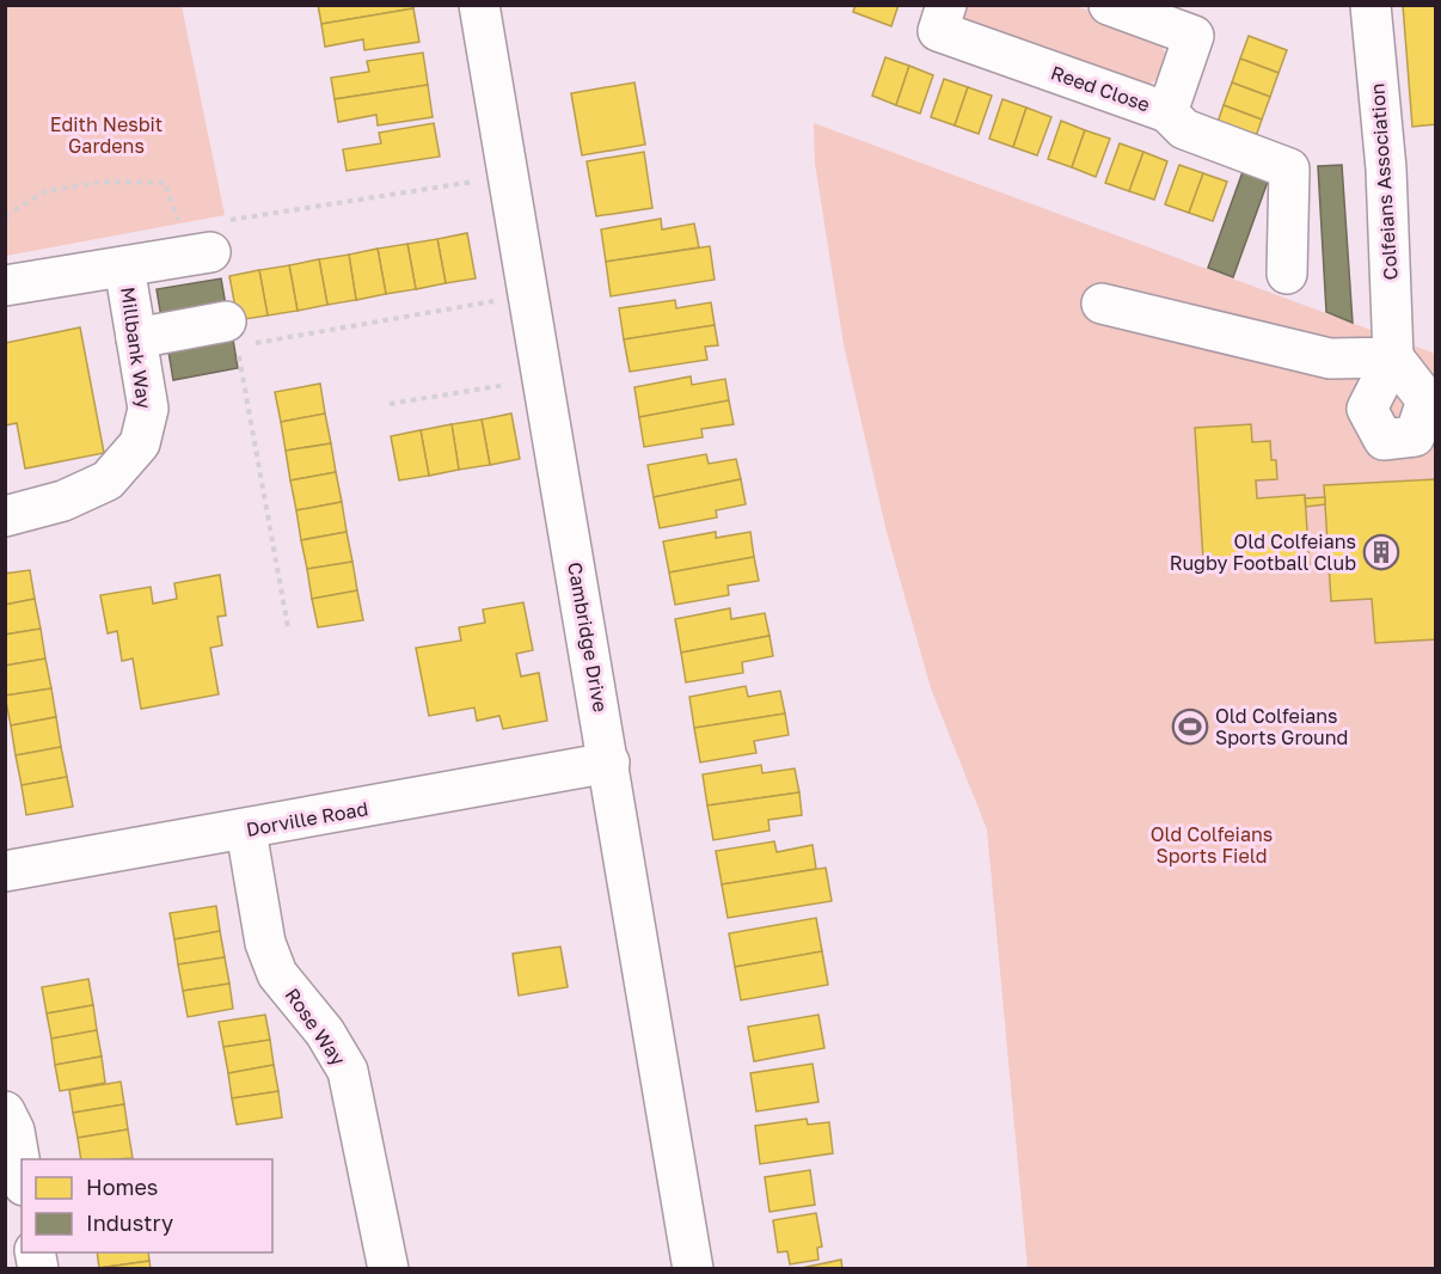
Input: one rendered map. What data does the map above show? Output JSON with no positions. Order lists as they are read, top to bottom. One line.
{"streets":{"street":["Reed Close","Colfeians Association","Millbank Way","Cambridge Drive","Dorville Road","Rose Way"]},"crossings":[["Cambridge Drive","Dorville Road"],["Dorville Road","Rose Way"]],"parks":["Edith Nesbit Gardens","Old Colfeians Sports Field"],"places":{"building":["Old Colfeians Rugby Football Club"],"sports":["Old Colfeians Sports Ground"]},"legend":["Homes","Industry"]}
